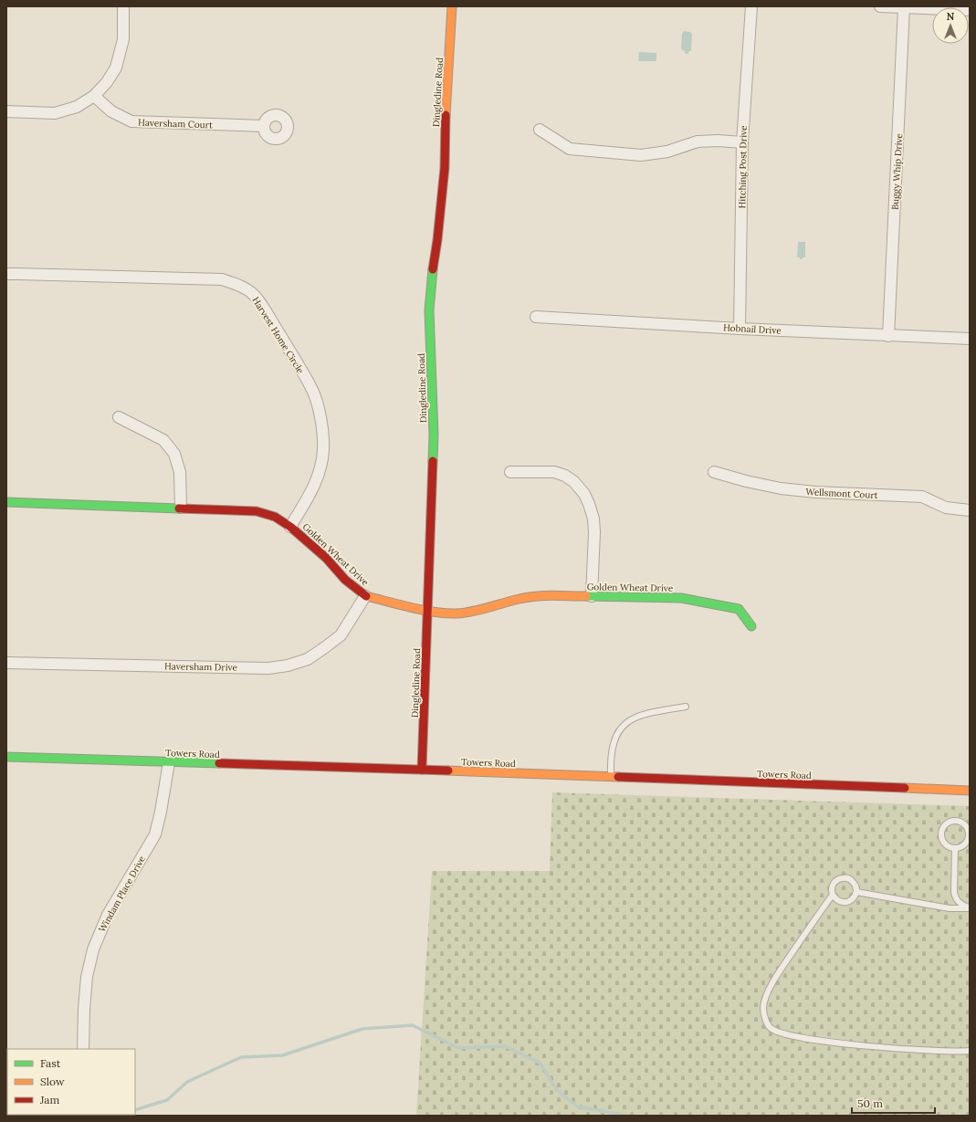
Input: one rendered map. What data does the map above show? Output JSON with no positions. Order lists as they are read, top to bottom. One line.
{"streets":{"street":["Dingledine Road","Haversham Court","Hitching Post Drive","Buggy Whip Drive","Hobnail Drive","Harvest Home Circle","Wellsmont Court","Golden Wheat Drive","Haversham Drive","Towers Road","Windam Place Drive"]},"crossings":[["Dingledine Road","Golden Wheat Drive"],["Dingledine Road","Towers Road"],["Hitching Post Drive","Hobnail Drive"],["Buggy Whip Drive","Hobnail Drive"],["Harvest Home Circle","Golden Wheat Drive"],["Golden Wheat Drive","Haversham Drive"],["Towers Road","Windam Place Drive"]],"legend":["Fast","Slow","Jam"],"scale_bar":"50 m","north":"top"}
